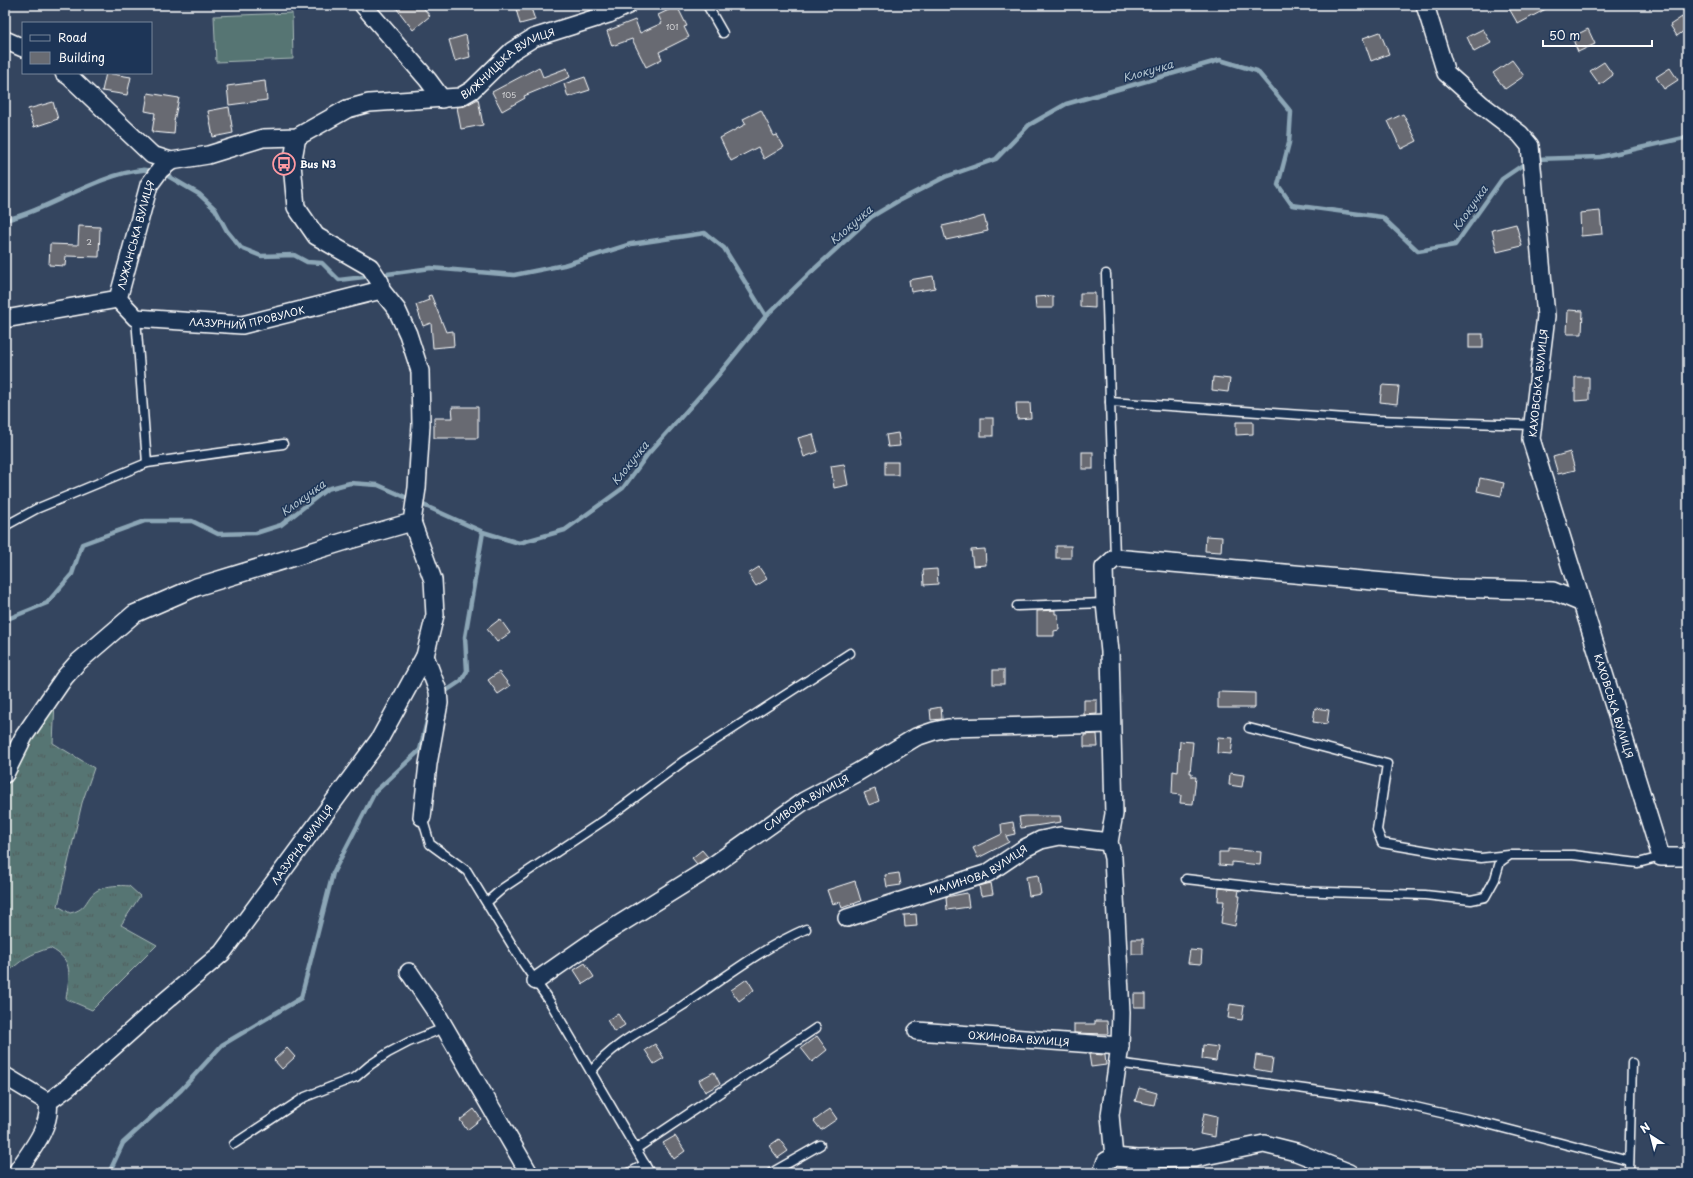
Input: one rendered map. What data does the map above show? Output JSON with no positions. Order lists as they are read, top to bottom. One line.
{"streets":{"street":["ВИЖНИЦЬКА ВУЛИЦЯ","ЛУЖАНСЬКА ВУЛИЦЯ","ЛАЗУРНИЙ ПРОВУЛОК","КАХОВСЬКА ВУЛИЦЯ","СЛИВОВА ВУЛИЦЯ","ЛАЗУРНА ВУЛИЦЯ","МАЛИНОВА ВУЛИЦЯ","ОЖИНОВА ВУЛИЦЯ"]},"water":["Клокучка"],"places":{"bus stop":["Bus N3"]},"house_numbers":["101","105","2"],"legend":["Road","Building"],"scale_bar":"50 m","north":"top left"}
